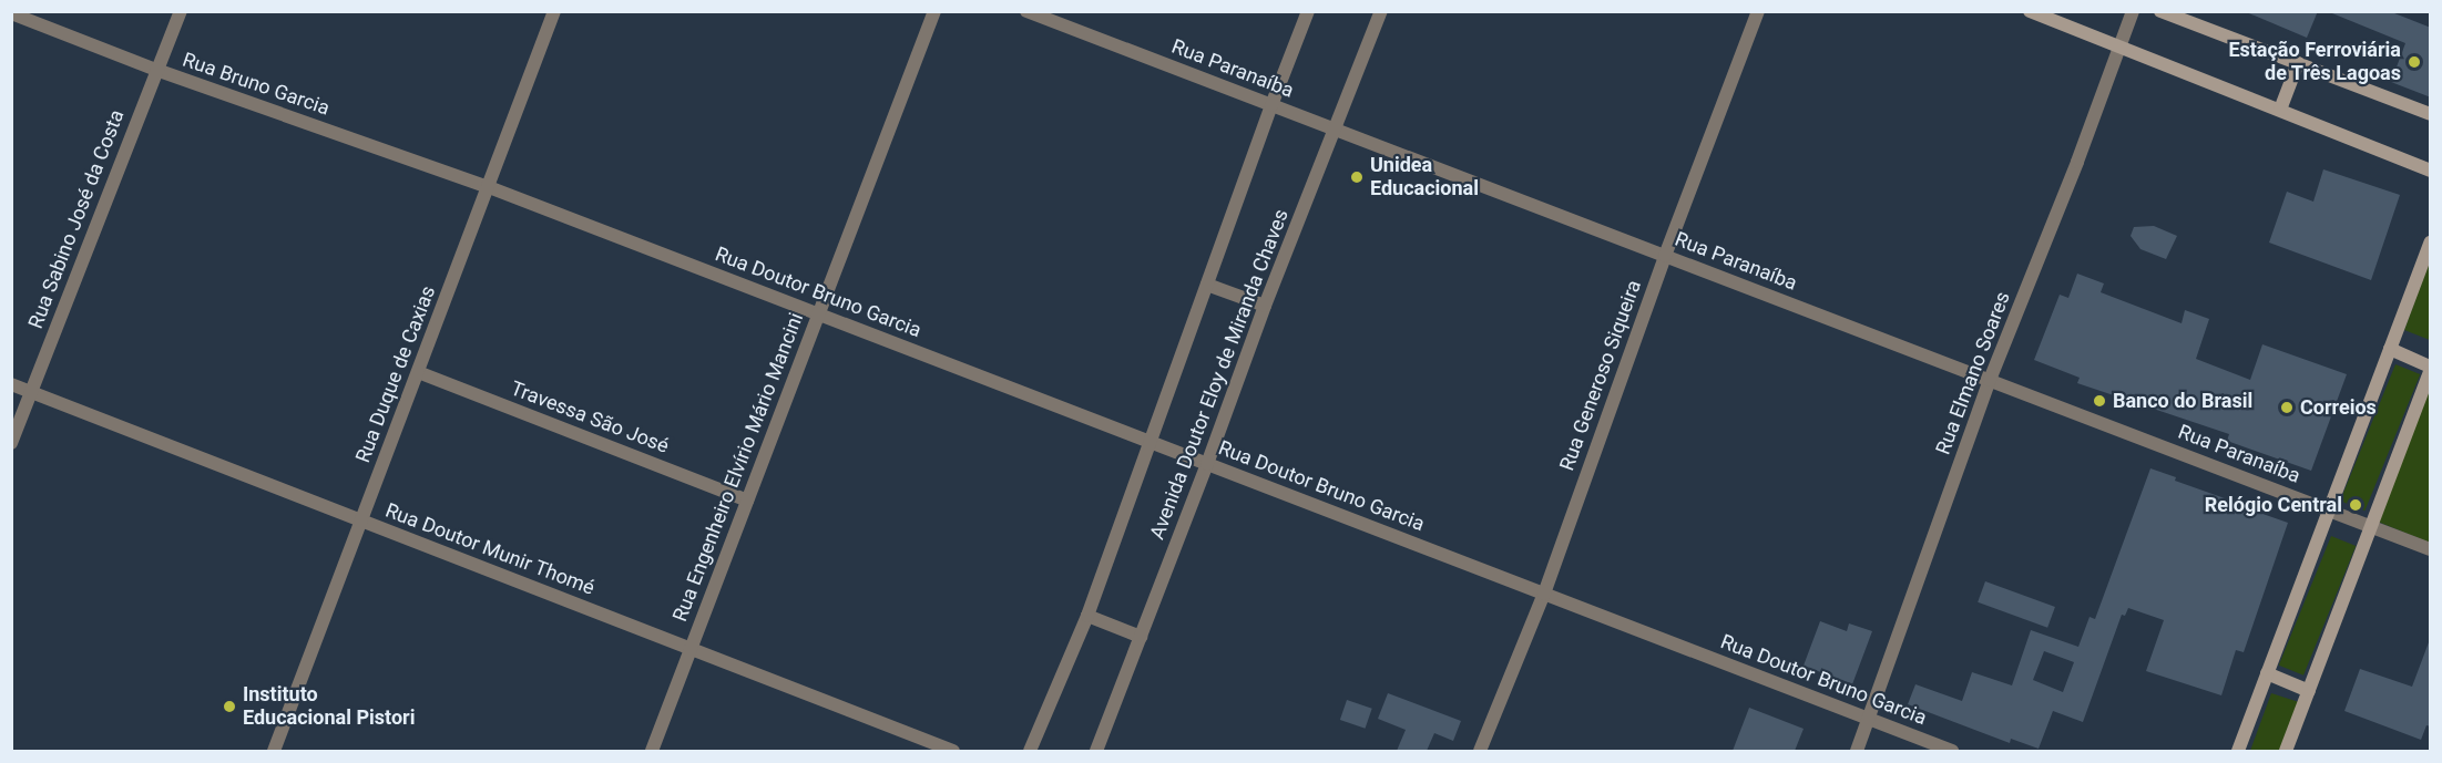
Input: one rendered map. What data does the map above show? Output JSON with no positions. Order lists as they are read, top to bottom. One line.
{"streets":{"street":["Rua Paranaíba","Rua Bruno Garcia","Rua Sabino José da Costa","Rua Doutor Bruno Garcia","Rua Elmano Soares","Rua Duque de Caxias","Avenida Doutor Eloy de Miranda Chaves","Rua Generoso Siqueira","Travessa São José","Rua Engenheiro Elvírio Mário Mancini","Rua Doutor Munir Thomé"]},"crossings":[["Rua Paranaíba","Rua Elmano Soares"],["Rua Paranaíba","Avenida Doutor Eloy de Miranda Chaves"],["Rua Paranaíba","Rua Generoso Siqueira"],["Rua Bruno Garcia","Rua Sabino José da Costa"],["Rua Bruno Garcia","Rua Doutor Bruno Garcia"],["Rua Bruno Garcia","Rua Duque de Caxias"],["Rua Sabino José da Costa","Rua Doutor Munir Thomé"],["Rua Doutor Bruno Garcia","Rua Elmano Soares"],["Rua Doutor Bruno Garcia","Rua Duque de Caxias"],["Rua Doutor Bruno Garcia","Avenida Doutor Eloy de Miranda Chaves"],["Rua Doutor Bruno Garcia","Rua Generoso Siqueira"],["Rua Doutor Bruno Garcia","Rua Engenheiro Elvírio Mário Mancini"],["Rua Duque de Caxias","Travessa São José"],["Rua Duque de Caxias","Rua Doutor Munir Thomé"],["Travessa São José","Rua Engenheiro Elvírio Mário Mancini"],["Rua Engenheiro Elvírio Mário Mancini","Rua Doutor Munir Thomé"]],"places":["Estação Ferroviária de Três Lagoas","Unidea Educacional","Banco do Brasil","Correios","Relógio Central","Instituto Educacional Pistori"]}
